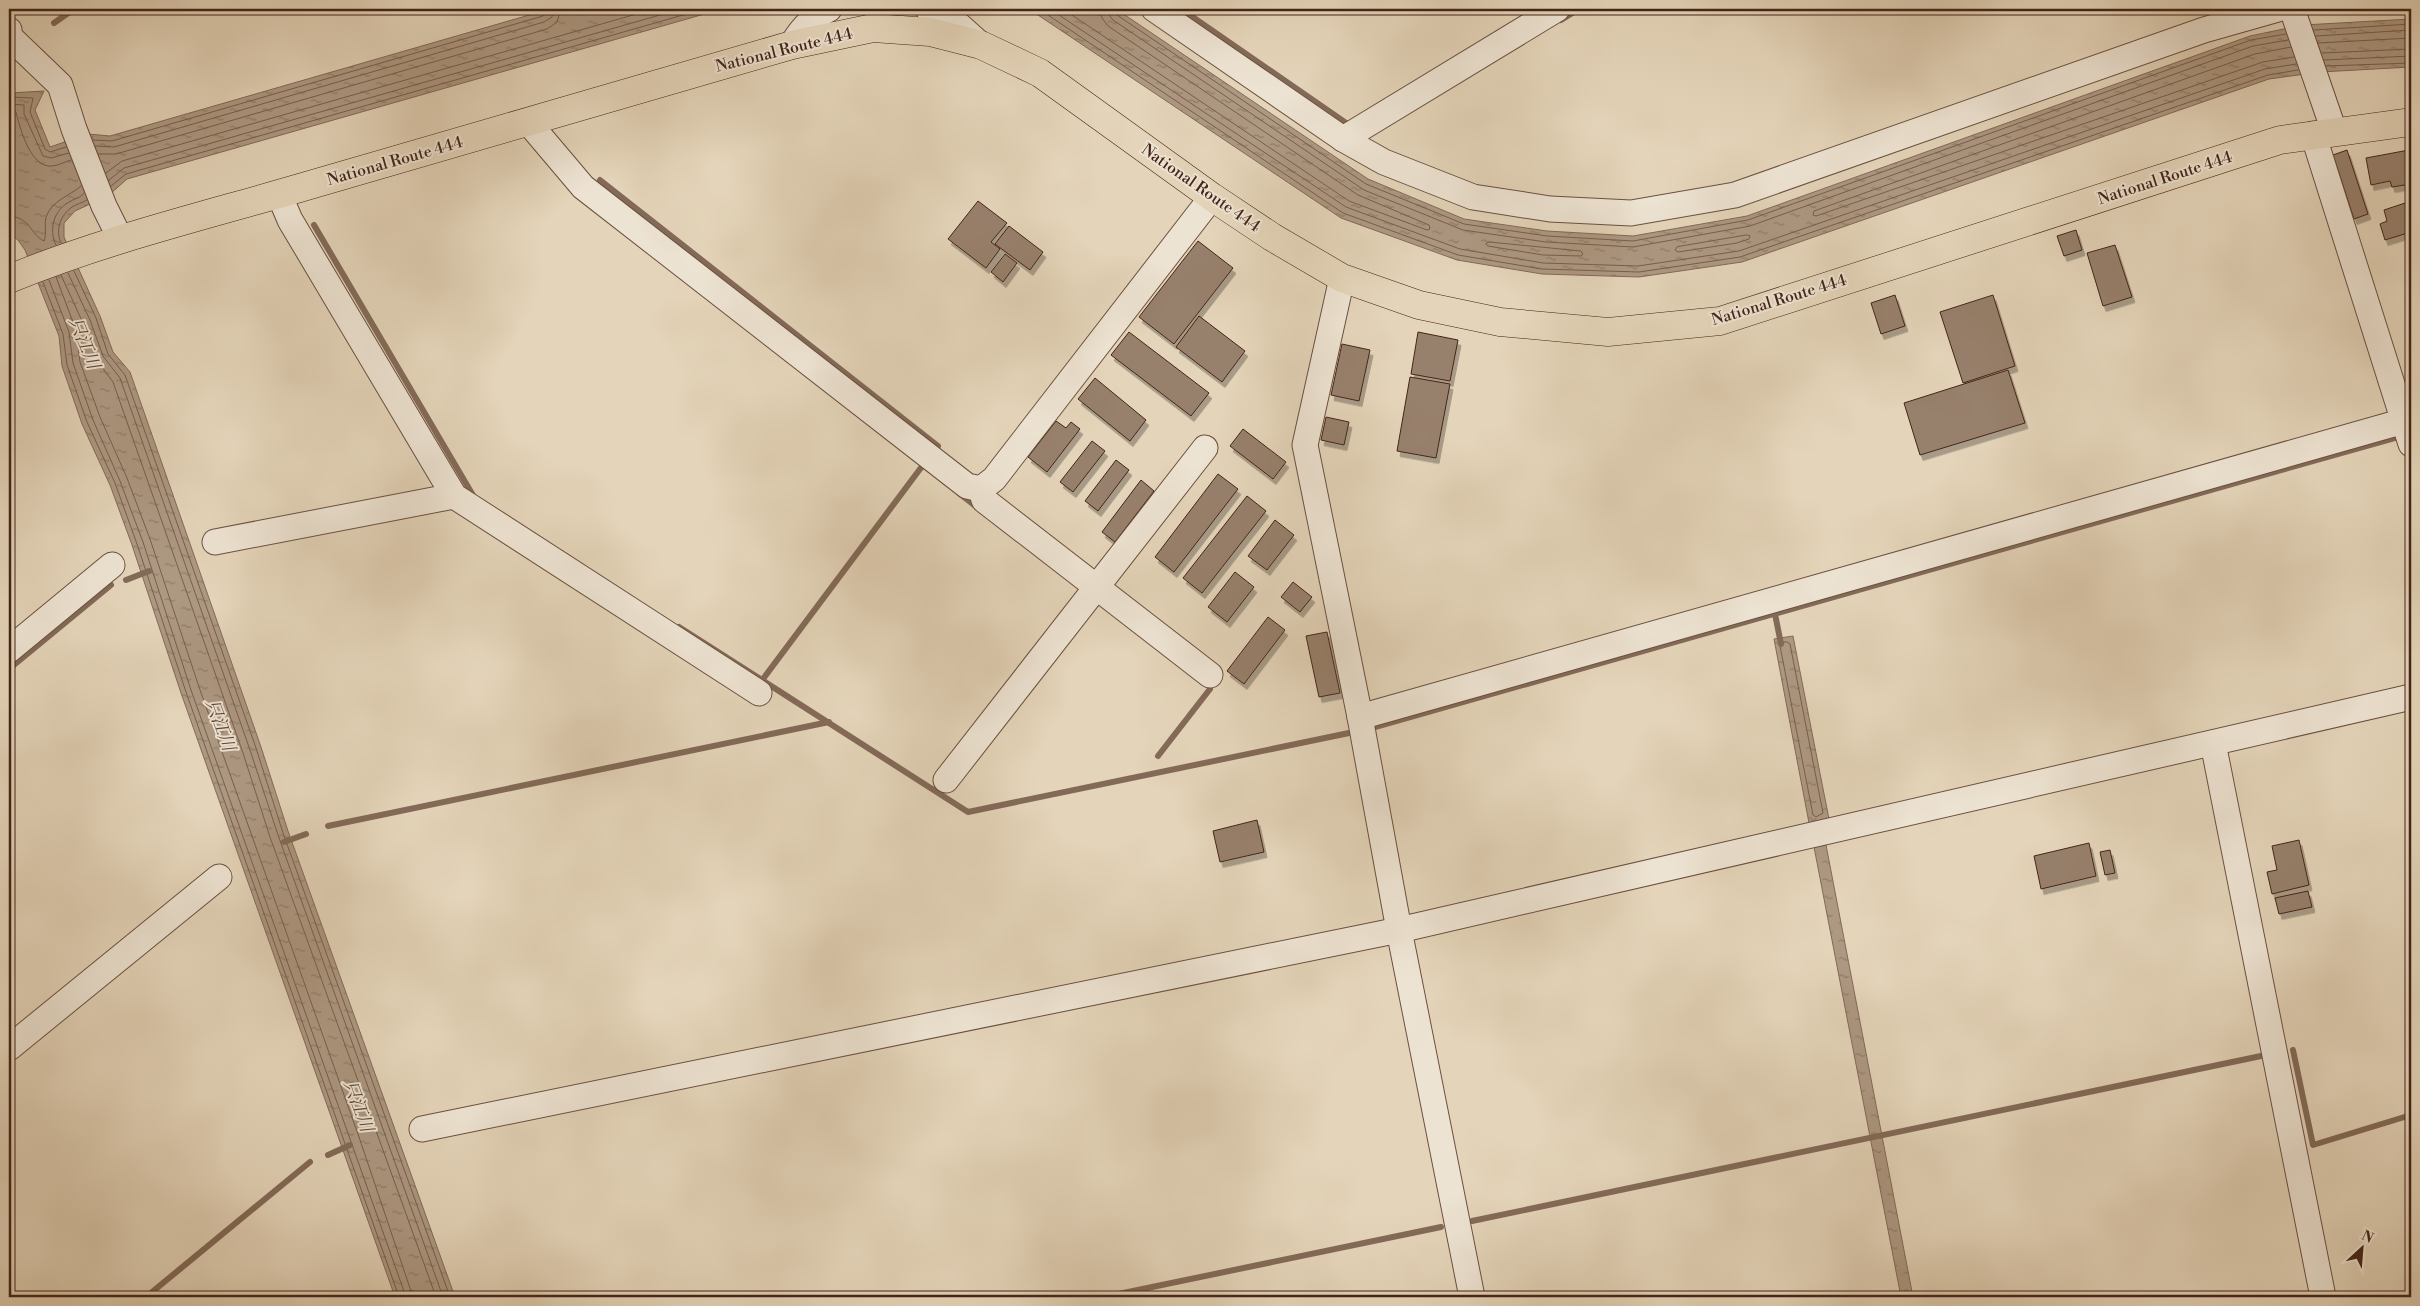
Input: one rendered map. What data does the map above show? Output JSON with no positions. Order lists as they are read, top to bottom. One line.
{"streets":{"highway":["National Route 444"]},"water":["只江川"],"north":"top right"}
